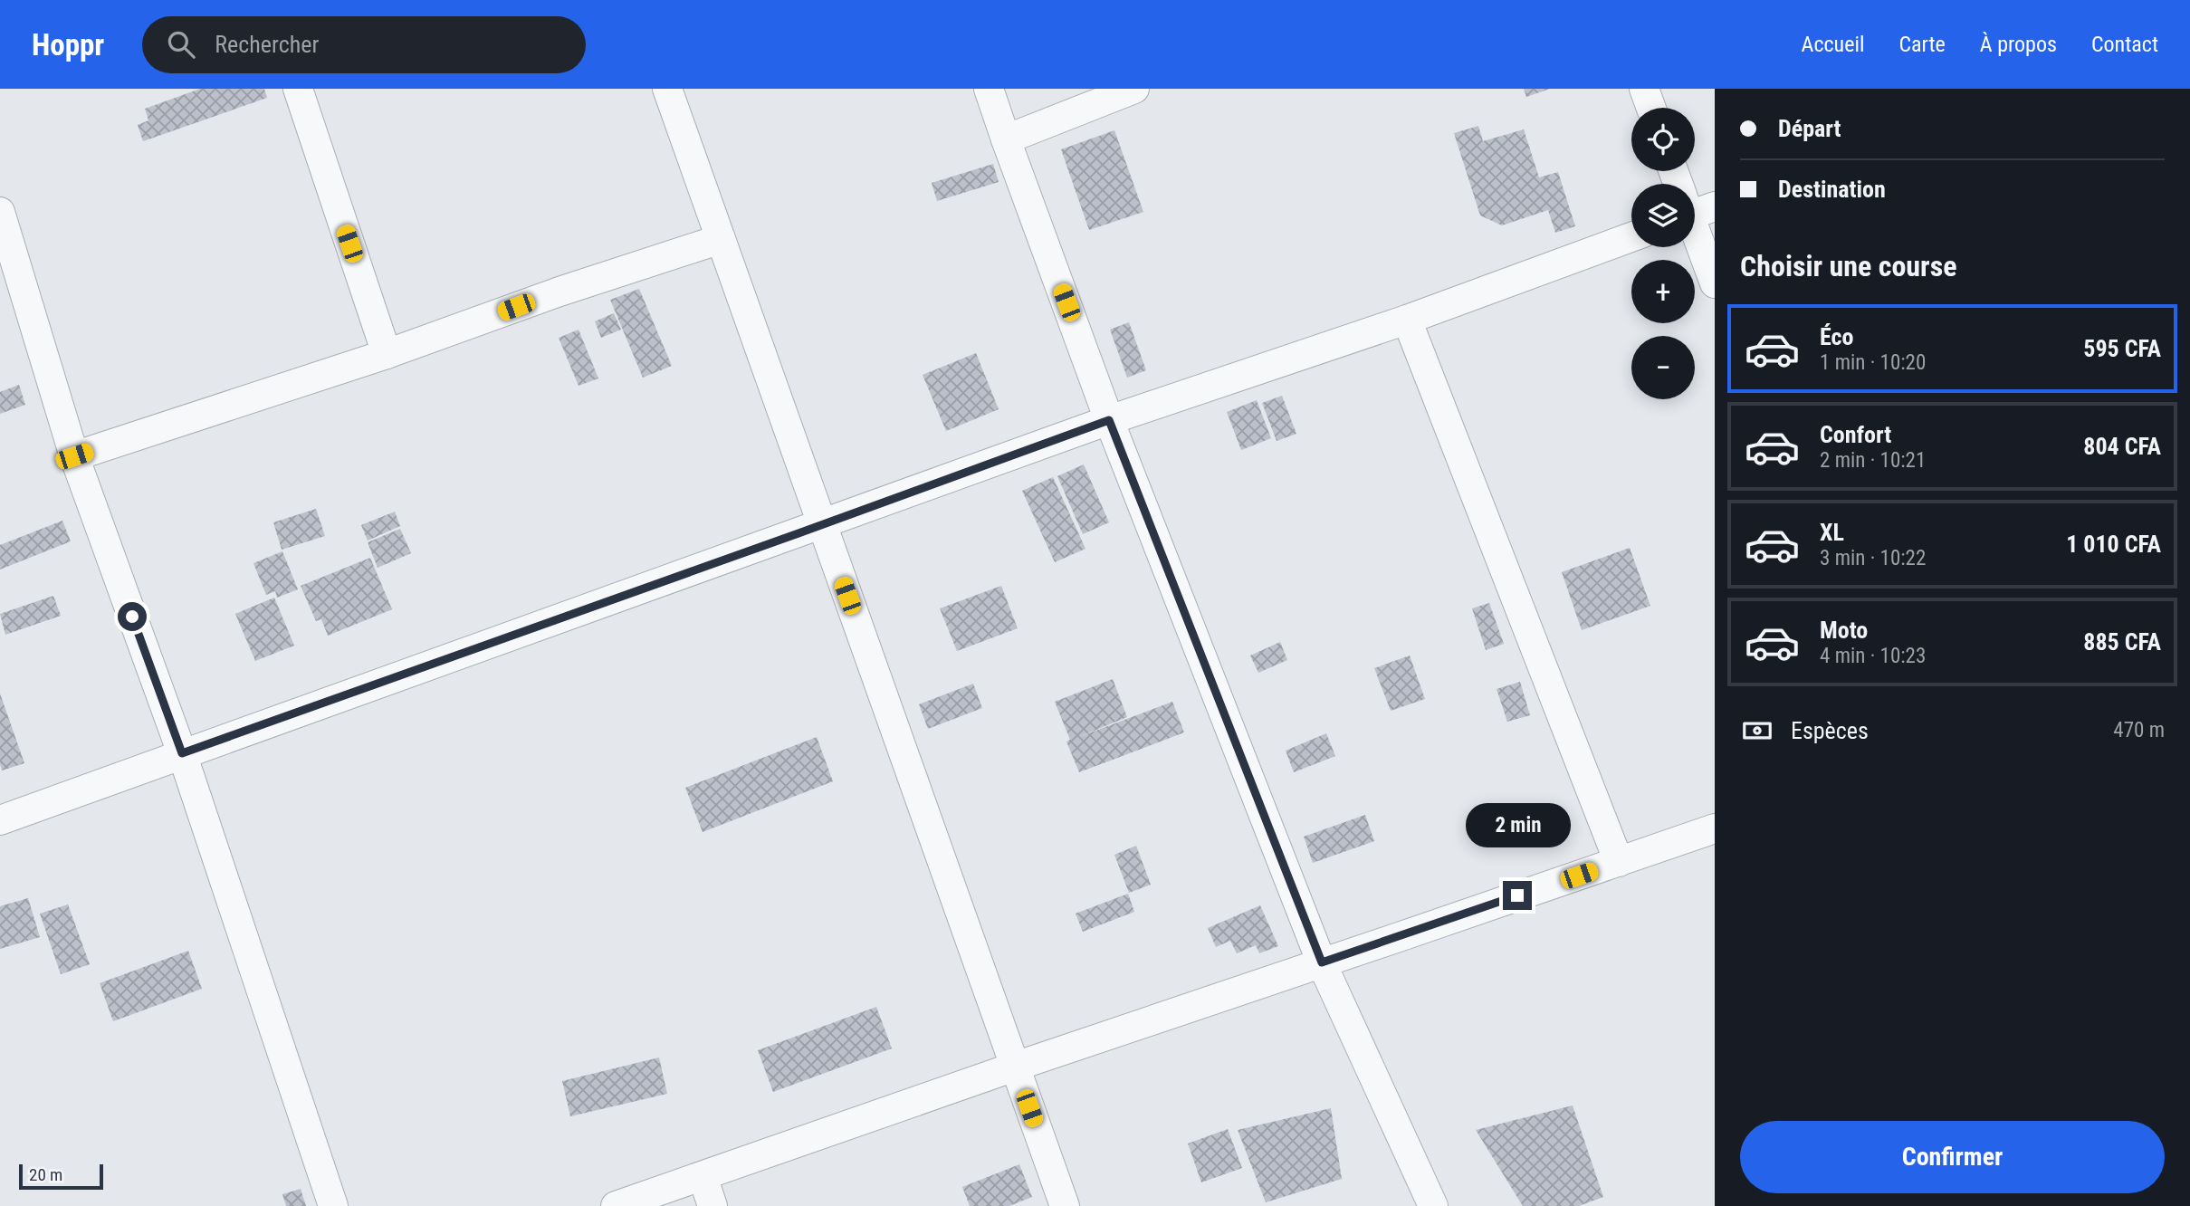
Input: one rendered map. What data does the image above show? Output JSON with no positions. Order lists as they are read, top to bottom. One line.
{"scale_bar":"20 m","page":{"header":"Hoppr","search":"Rechercher","nav":["Accueil","Carte","À propos","Contact"],"banner":["Départ","Destination"],"map_buttons":["+","−"],"heading":"Choisir une course","list":[{"name":"Éco","note":"1 min · 10:20","value":"595 CFA"},{"name":"Confort","note":"2 min · 10:21","value":"804 CFA"},{"name":"XL","note":"3 min · 10:22","value":"1 010 CFA"},{"name":"Moto","note":"4 min · 10:23","value":"885 CFA"}],"pay":["Espèces","470 m"],"bubble":"2 min","buttons":"Confirmer","scale":"20 m"}}
